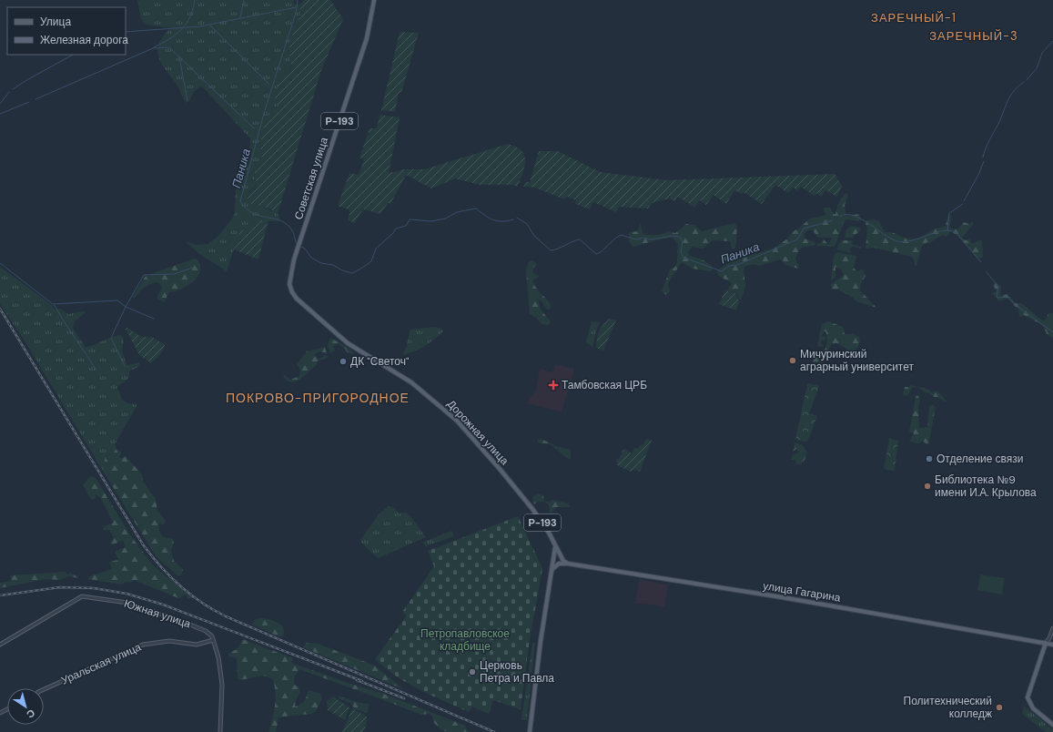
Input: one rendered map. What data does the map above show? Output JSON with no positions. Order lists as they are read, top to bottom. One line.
{"streets":{"main road":["Р-193","Советская улица","Дорожная улица","улица Гагарина"],"street":["Южная улица","Уральская улица"]},"crossings":[["Советская улица","Дорожная улица"],["Южная улица","Уральская улица"]],"districts":["ЗАРЕЧНЫЙ-1","ЗАРЕЧНЫЙ-3","ПОКРОВО-ПРИГОРОДНОЕ"],"water":["Паника"],"parks":["Петропавловское кладбище"],"places":{"other":["Мичуринский аграрный университет","ДК \"Светоч\"","Отделение связи","Библиотека №9 имени И.А. Крылова","Церковь Петра и Павла","Политехнический колледж"],"health":["Тамбовская ЦРБ"]},"legend":["Улица","Железная дорога"],"north":"bottom right"}
